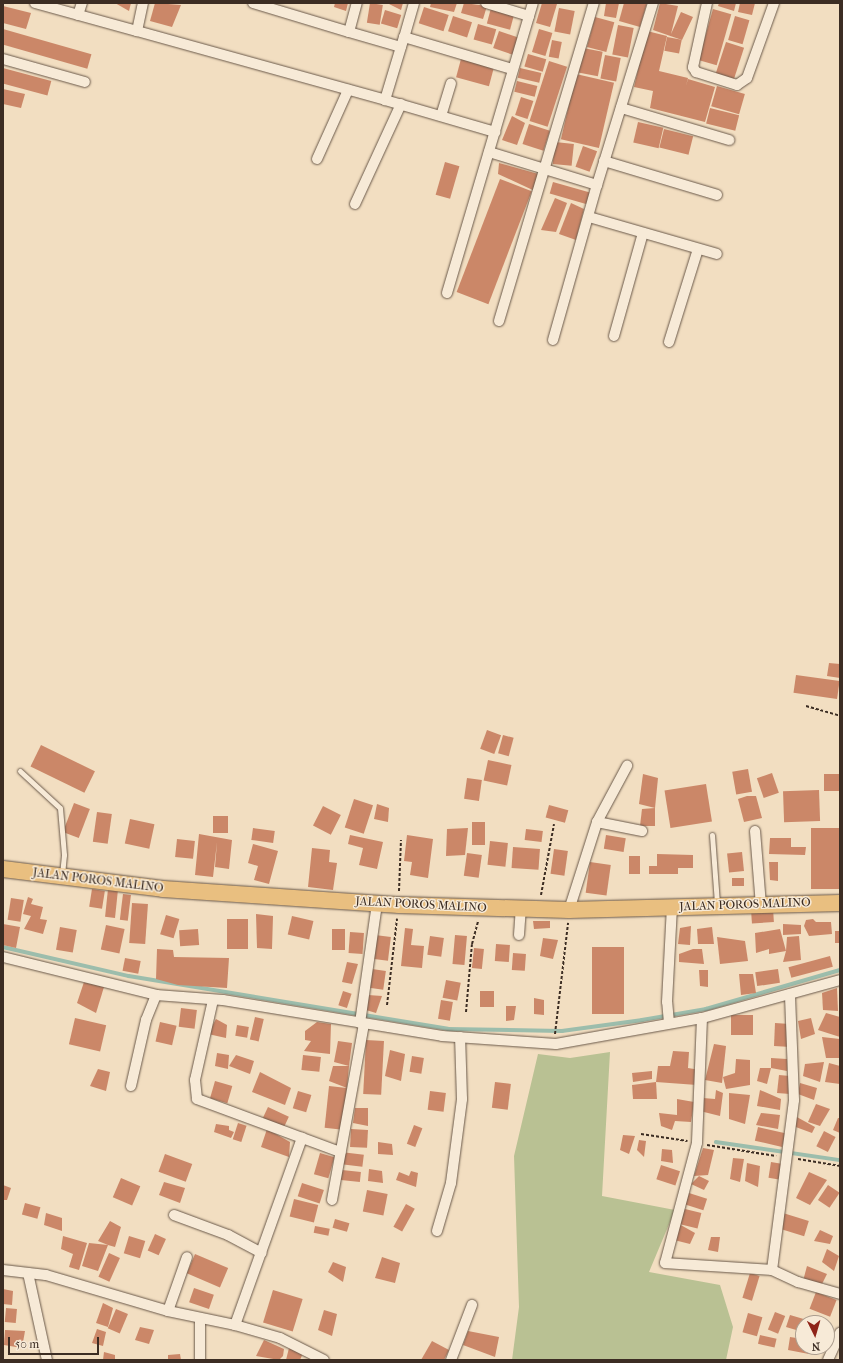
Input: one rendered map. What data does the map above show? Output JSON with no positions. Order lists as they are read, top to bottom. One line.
{"streets":{"main road":["JALAN POROS MALINO"]},"scale_bar":"50 m","north":"bottom"}
